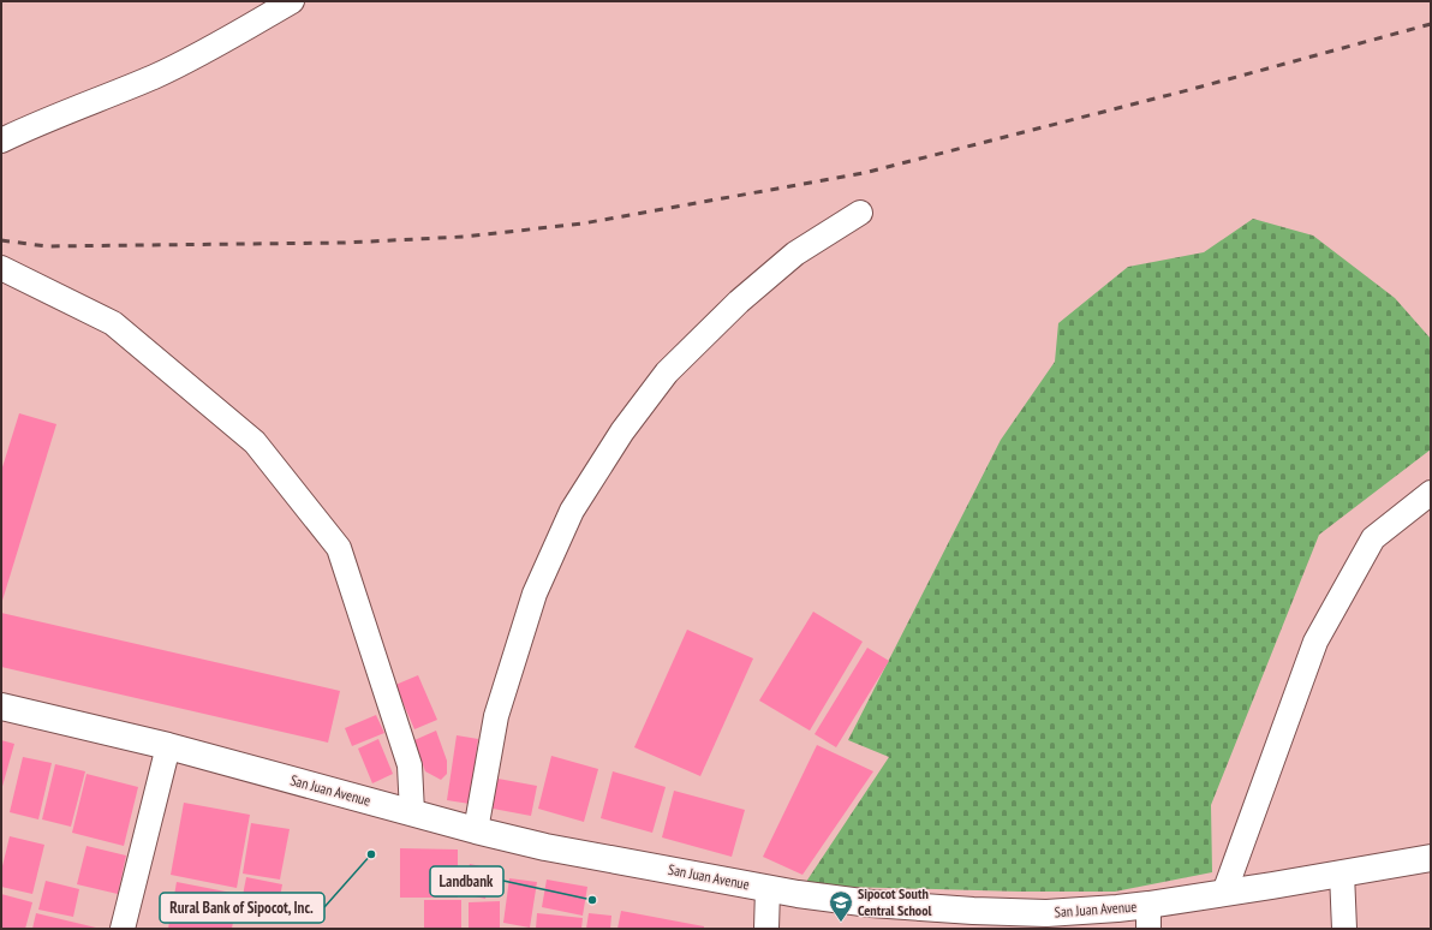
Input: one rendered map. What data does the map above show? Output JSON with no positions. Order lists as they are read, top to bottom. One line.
{"streets":{"highway":["San Juan Avenue"]},"places":{"other":["Rural Bank of Sipocot, Inc.","Landbank"],"school or university":["Sipocot South Central School"]}}
